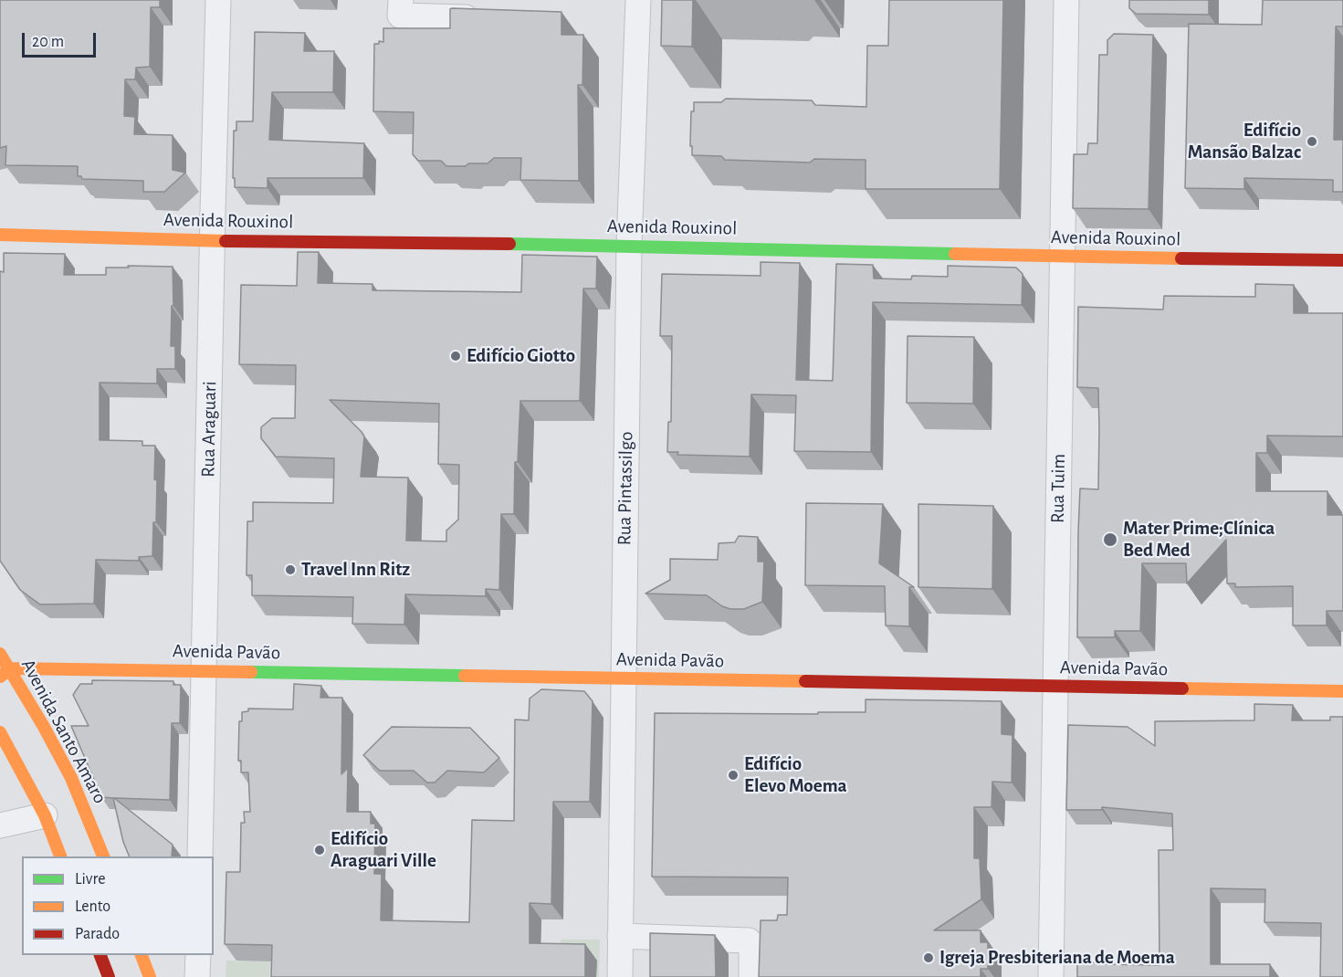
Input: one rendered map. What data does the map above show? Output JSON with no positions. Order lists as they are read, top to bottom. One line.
{"streets":{"street":["Avenida Rouxinol","Rua Araguari","Rua Pintassilgo","Rua Tuim","Avenida Pavão","Avenida Santo Amaro"]},"crossings":[["Avenida Rouxinol","Rua Araguari"],["Avenida Rouxinol","Rua Pintassilgo"],["Avenida Rouxinol","Rua Tuim"],["Rua Araguari","Avenida Pavão"],["Rua Pintassilgo","Avenida Pavão"],["Rua Tuim","Avenida Pavão"],["Avenida Pavão","Avenida Santo Amaro"]],"places":["Edifício Mansão Balzac","Edifício Giotto","Mater Prime;Clínica Bed Med","Travel Inn Ritz","Edifício Elevo Moema","Edifício Araguari Ville","Igreja Presbiteriana de Moema"],"legend":["Livre","Lento","Parado"],"scale_bar":"20 m"}
